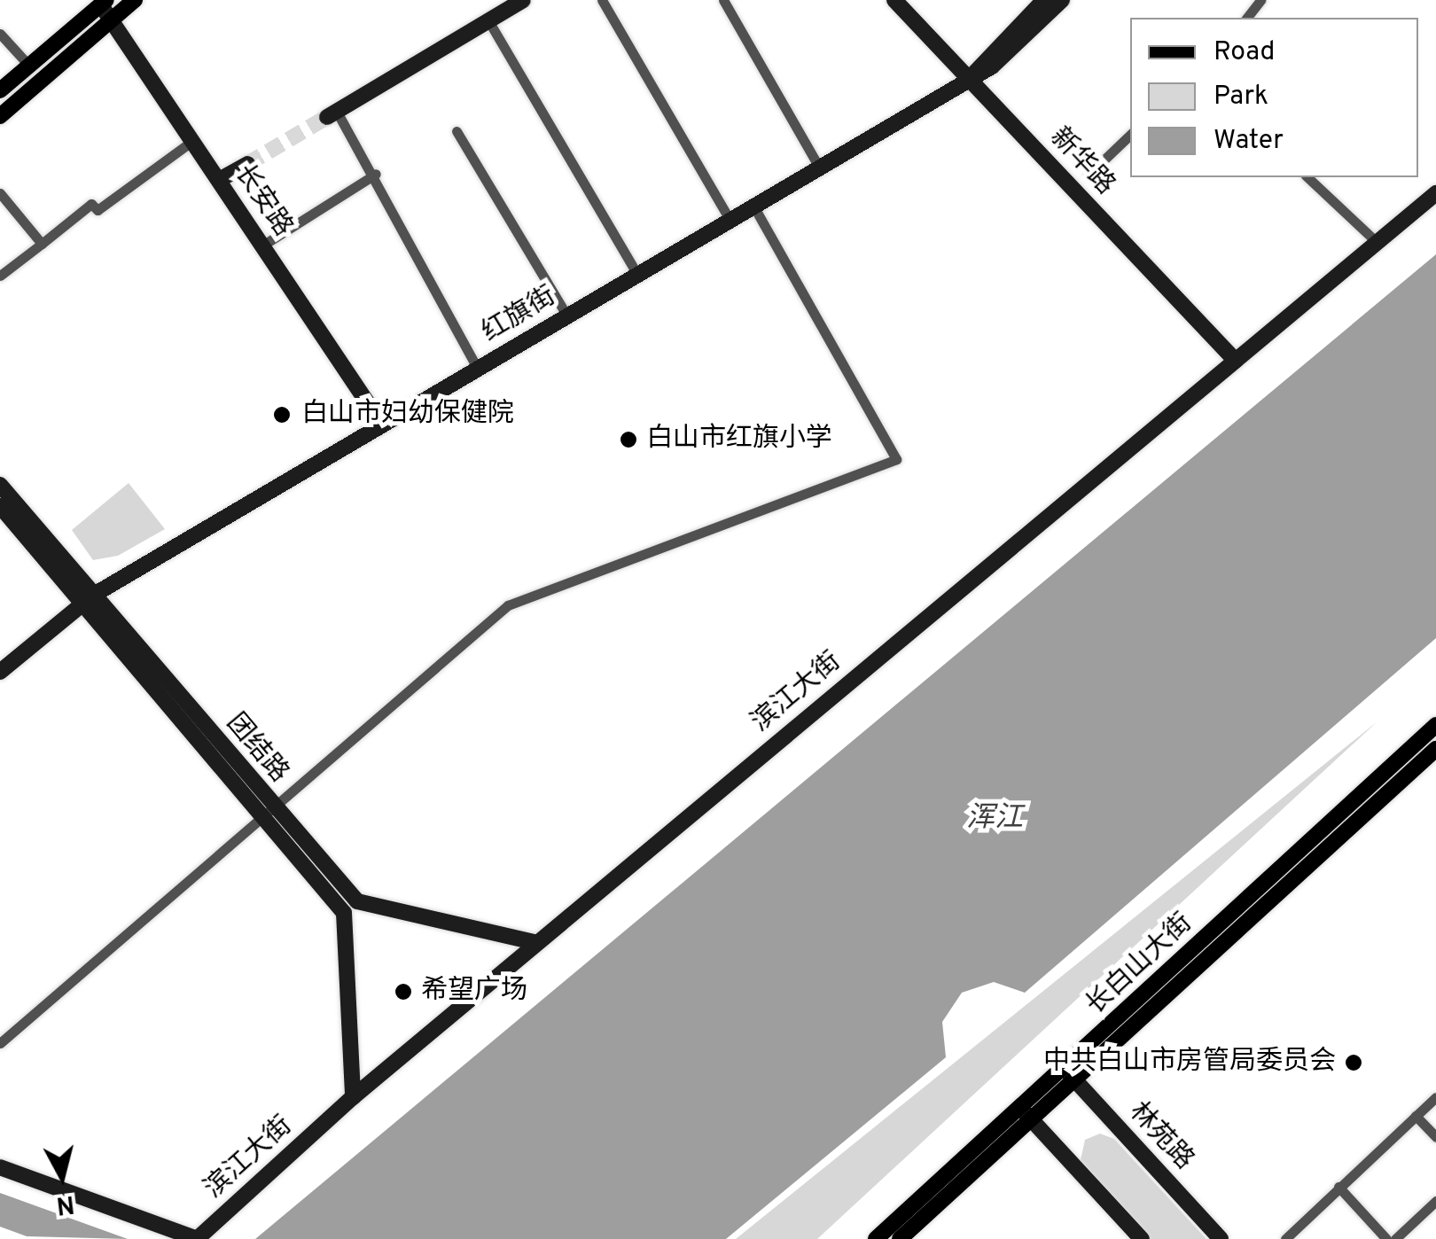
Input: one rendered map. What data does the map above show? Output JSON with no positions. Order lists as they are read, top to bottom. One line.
{"streets":{"main road":["长白山大街"],"street":["新华路","长安路","红旗街","滨江大街","团结路","林苑路"]},"crossings":[["新华路","红旗街"],["新华路","滨江大街"],["长安路","红旗街"],["红旗街","团结路"],["长白山大街","林苑路"]],"water":["浑江"],"places":["白山市妇幼保健院","白山市红旗小学","希望广场","中共白山市房管局委员会"],"legend":["Road","Park","Water"],"north":"bottom"}
